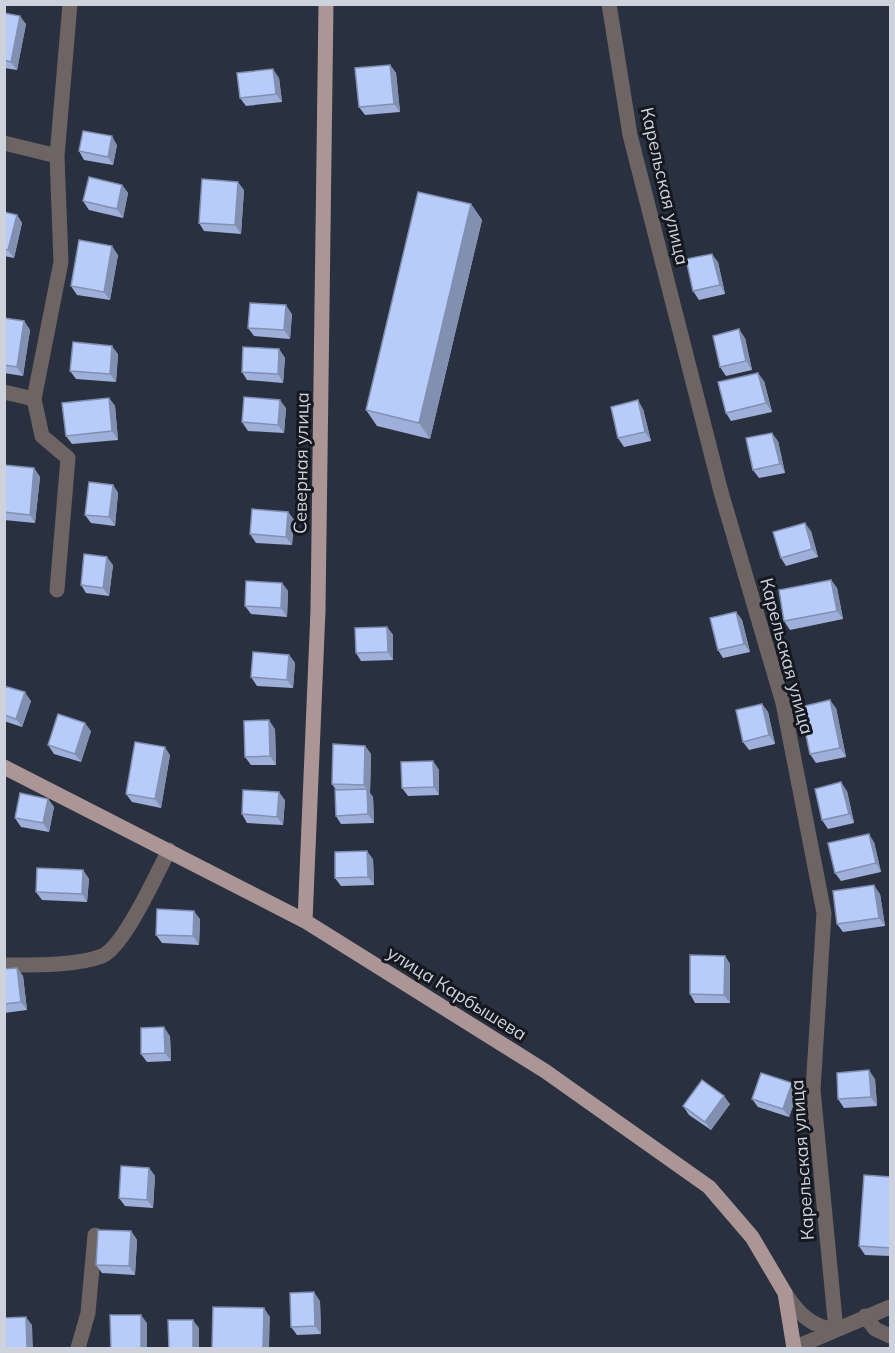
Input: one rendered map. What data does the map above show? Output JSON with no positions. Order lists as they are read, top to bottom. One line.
{"streets":{"main road":["Северная улица","улица Карбышева"],"street":["Карельская улица"]},"crossings":[["Северная улица","улица Карбышева"]]}
